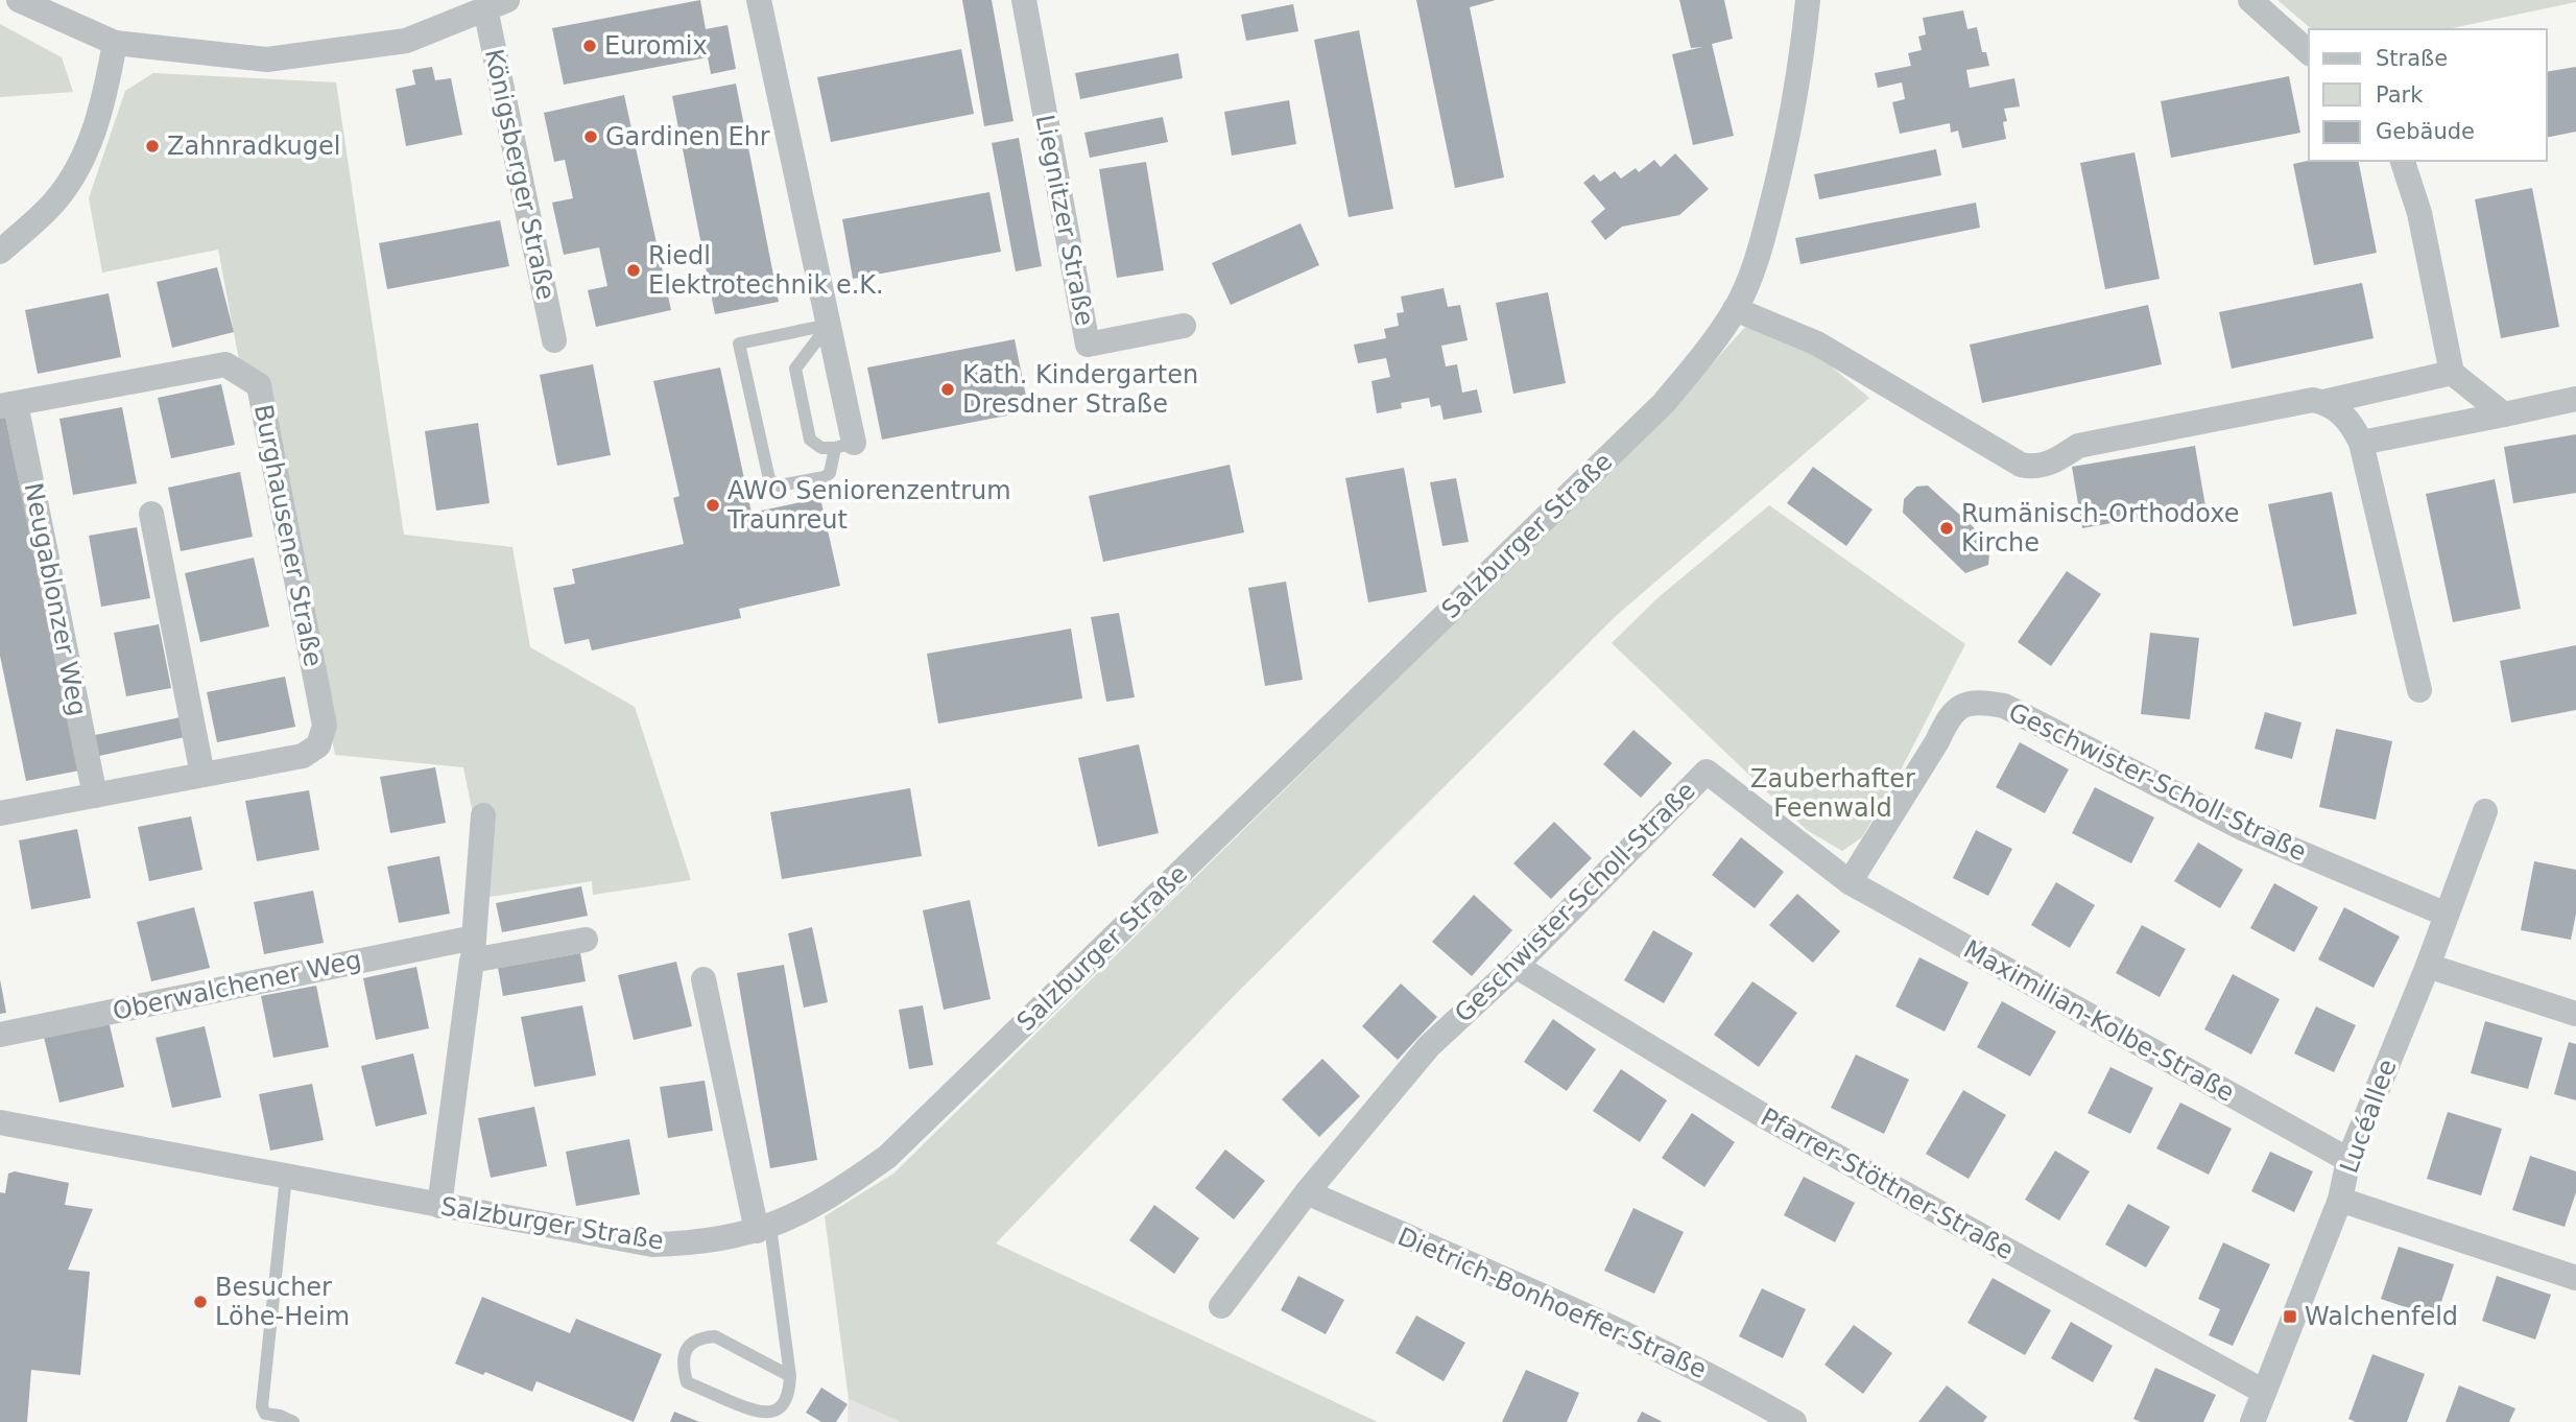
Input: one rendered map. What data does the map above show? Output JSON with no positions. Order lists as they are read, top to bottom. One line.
{"streets":{"street":["Königsberger Straße","Liegnitzer Straße","Burghausener Straße","Salzburger Straße","Neugablonzer Weg","Geschwister-Scholl-Straße","Oberwalchener Weg","Maximilian-Kolbe-Straße","Lucéallee","Pfarrer-Stöttner-Straße","Dietrich-Bonhoeffer-Straße"]},"crossings":[["Burghausener Straße","Neugablonzer Weg"],["Geschwister-Scholl-Straße","Maximilian-Kolbe-Straße"],["Geschwister-Scholl-Straße","Lucéallee"],["Geschwister-Scholl-Straße","Pfarrer-Stöttner-Straße"],["Geschwister-Scholl-Straße","Dietrich-Bonhoeffer-Straße"],["Maximilian-Kolbe-Straße","Lucéallee"],["Lucéallee","Pfarrer-Stöttner-Straße"]],"parks":["Zauberhafter Feenwald"],"places":{"other":["Euromix","Gardinen Ehr","Zahnradkugel","Riedl Elektrotechnik e.K.","Kath. Kindergarten Dresdner Straße","AWO Seniorenzentrum Traunreut","Rumänisch-Orthodoxe Kirche","Besucher Löhe-Heim"],"transit":["Walchenfeld"]},"legend":["Straße","Park","Gebäude"]}
